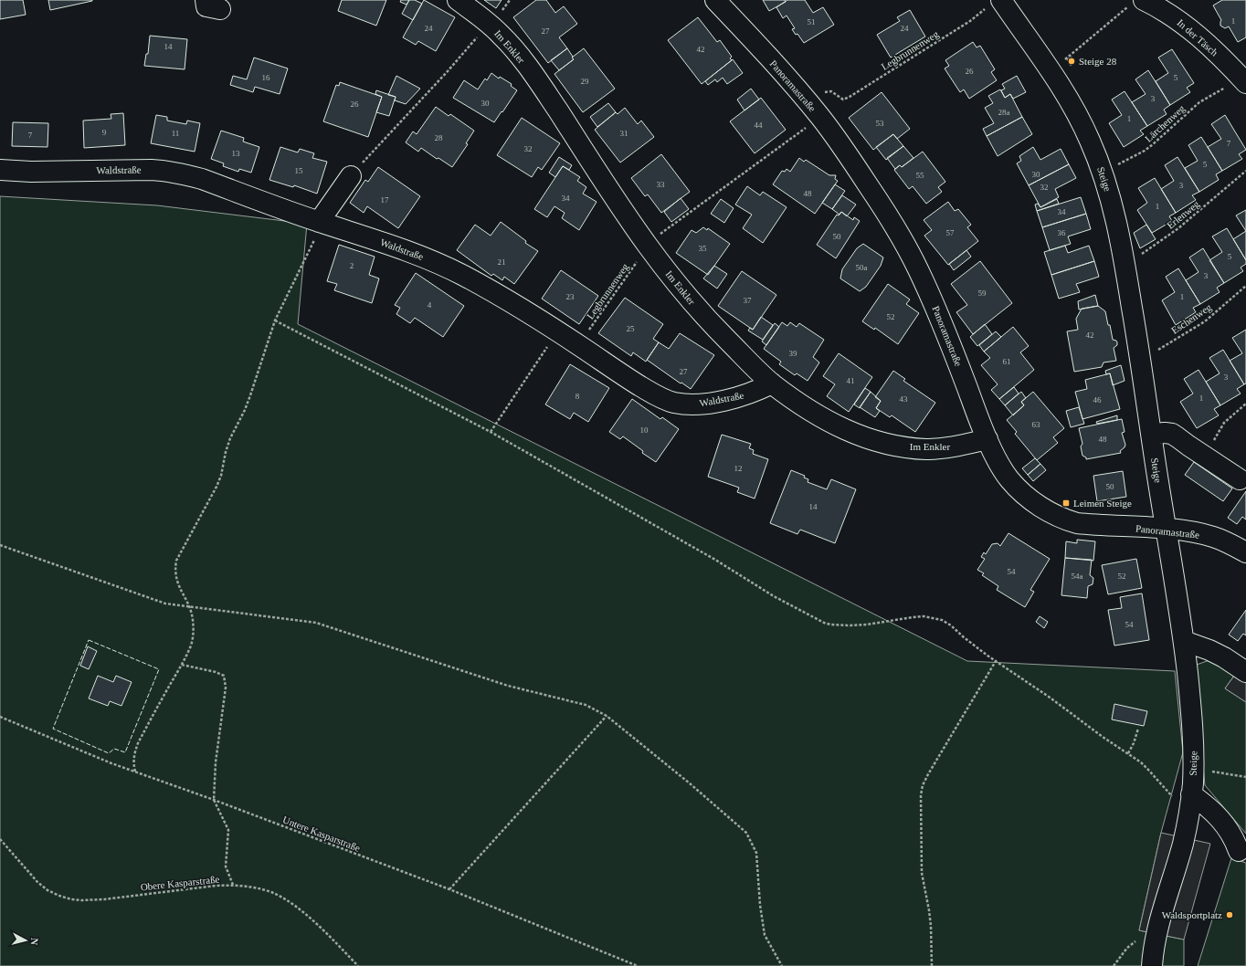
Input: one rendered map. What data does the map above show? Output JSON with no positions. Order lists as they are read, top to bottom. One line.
{"streets":{"street":["In der Täsch","Im Enkler","Panoramastraße","Waldstraße","Steige"],"path":["Legbrunnenweg","Lärchenweg","Erlenweg","Eschenweg","Untere Kasparstraße","Obere Kasparstraße"]},"crossings":[["Im Enkler","Legbrunnenweg"],["Im Enkler","Panoramastraße"],["Im Enkler","Waldstraße"],["Legbrunnenweg","Waldstraße"],["Legbrunnenweg","Steige"],["Panoramastraße","Steige"],["Lärchenweg","Steige"],["Steige","Erlenweg"],["Steige","Eschenweg"]],"places":{"other":["Steige 28","Waldsportplatz"],"transit":["Leimen Steige"]},"house_numbers":["1","51","24","24","27","14","42","26","16","5","29","3","30","26","28a","1","53","44","9","11","31","7","28","7","32","13","5","15","30","55","33","3","32","48","34","17","1","34","57","36","50","35","5","21","2","50a","3","59","23","1","37","4","52","25","42","39","61","27","3","41","8","1","43","46","63","10","48","12","50","14","54","54a","52","54"],"north":"right"}
